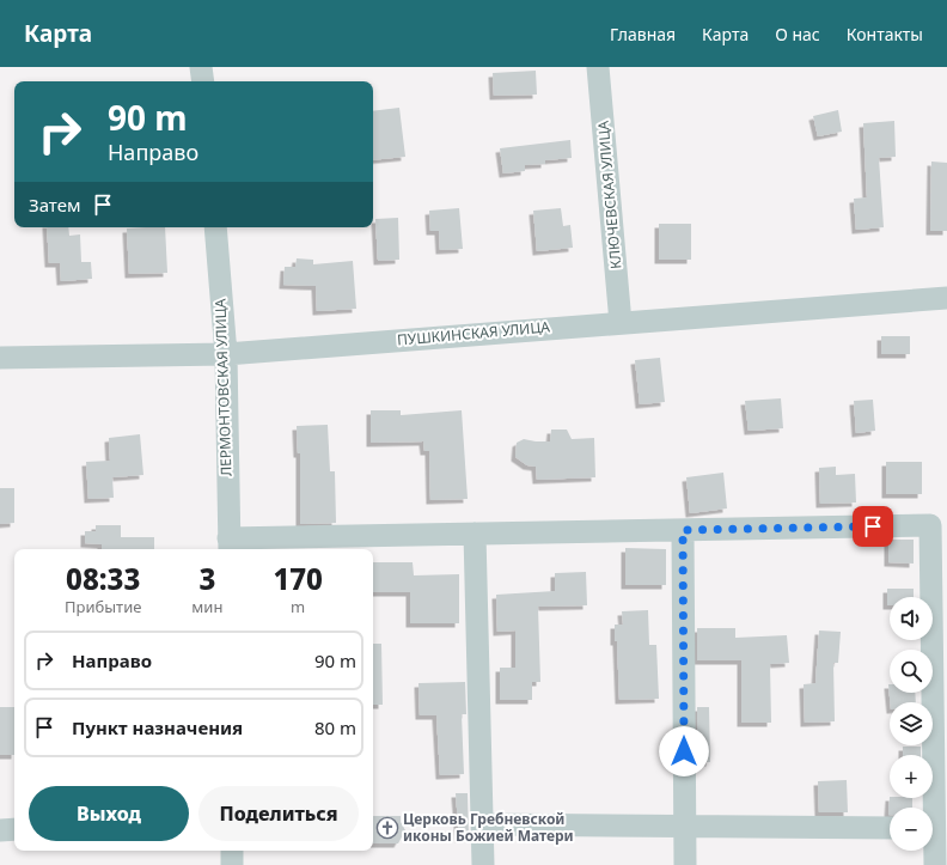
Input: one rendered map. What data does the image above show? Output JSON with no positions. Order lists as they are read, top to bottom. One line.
{"streets":{"street":["КЛЮЧЕВСКАЯ УЛИЦА","ПУШКИНСКАЯ УЛИЦА","ЛЕРМОНТОВСКАЯ УЛИЦА"]},"crossings":[["КЛЮЧЕВСКАЯ УЛИЦА","ПУШКИНСКАЯ УЛИЦА"],["ПУШКИНСКАЯ УЛИЦА","ЛЕРМОНТОВСКАЯ УЛИЦА"]],"places":{"church":["Церковь Гребневской иконы Божией Матери"]},"page":{"header":"Карта","nav":["Главная","Карта","О нас","Контакты"],"turn":["90 m","Направо"],"then":"Затем","eta":["08:33","Прибытие","3","мин","170","m"],"map_buttons":["+","−"],"list":[{"name":"Направо","value":"90 m"},{"name":"Пункт назначения","value":"80 m"}],"buttons":["Выход","Поделиться"]}}
